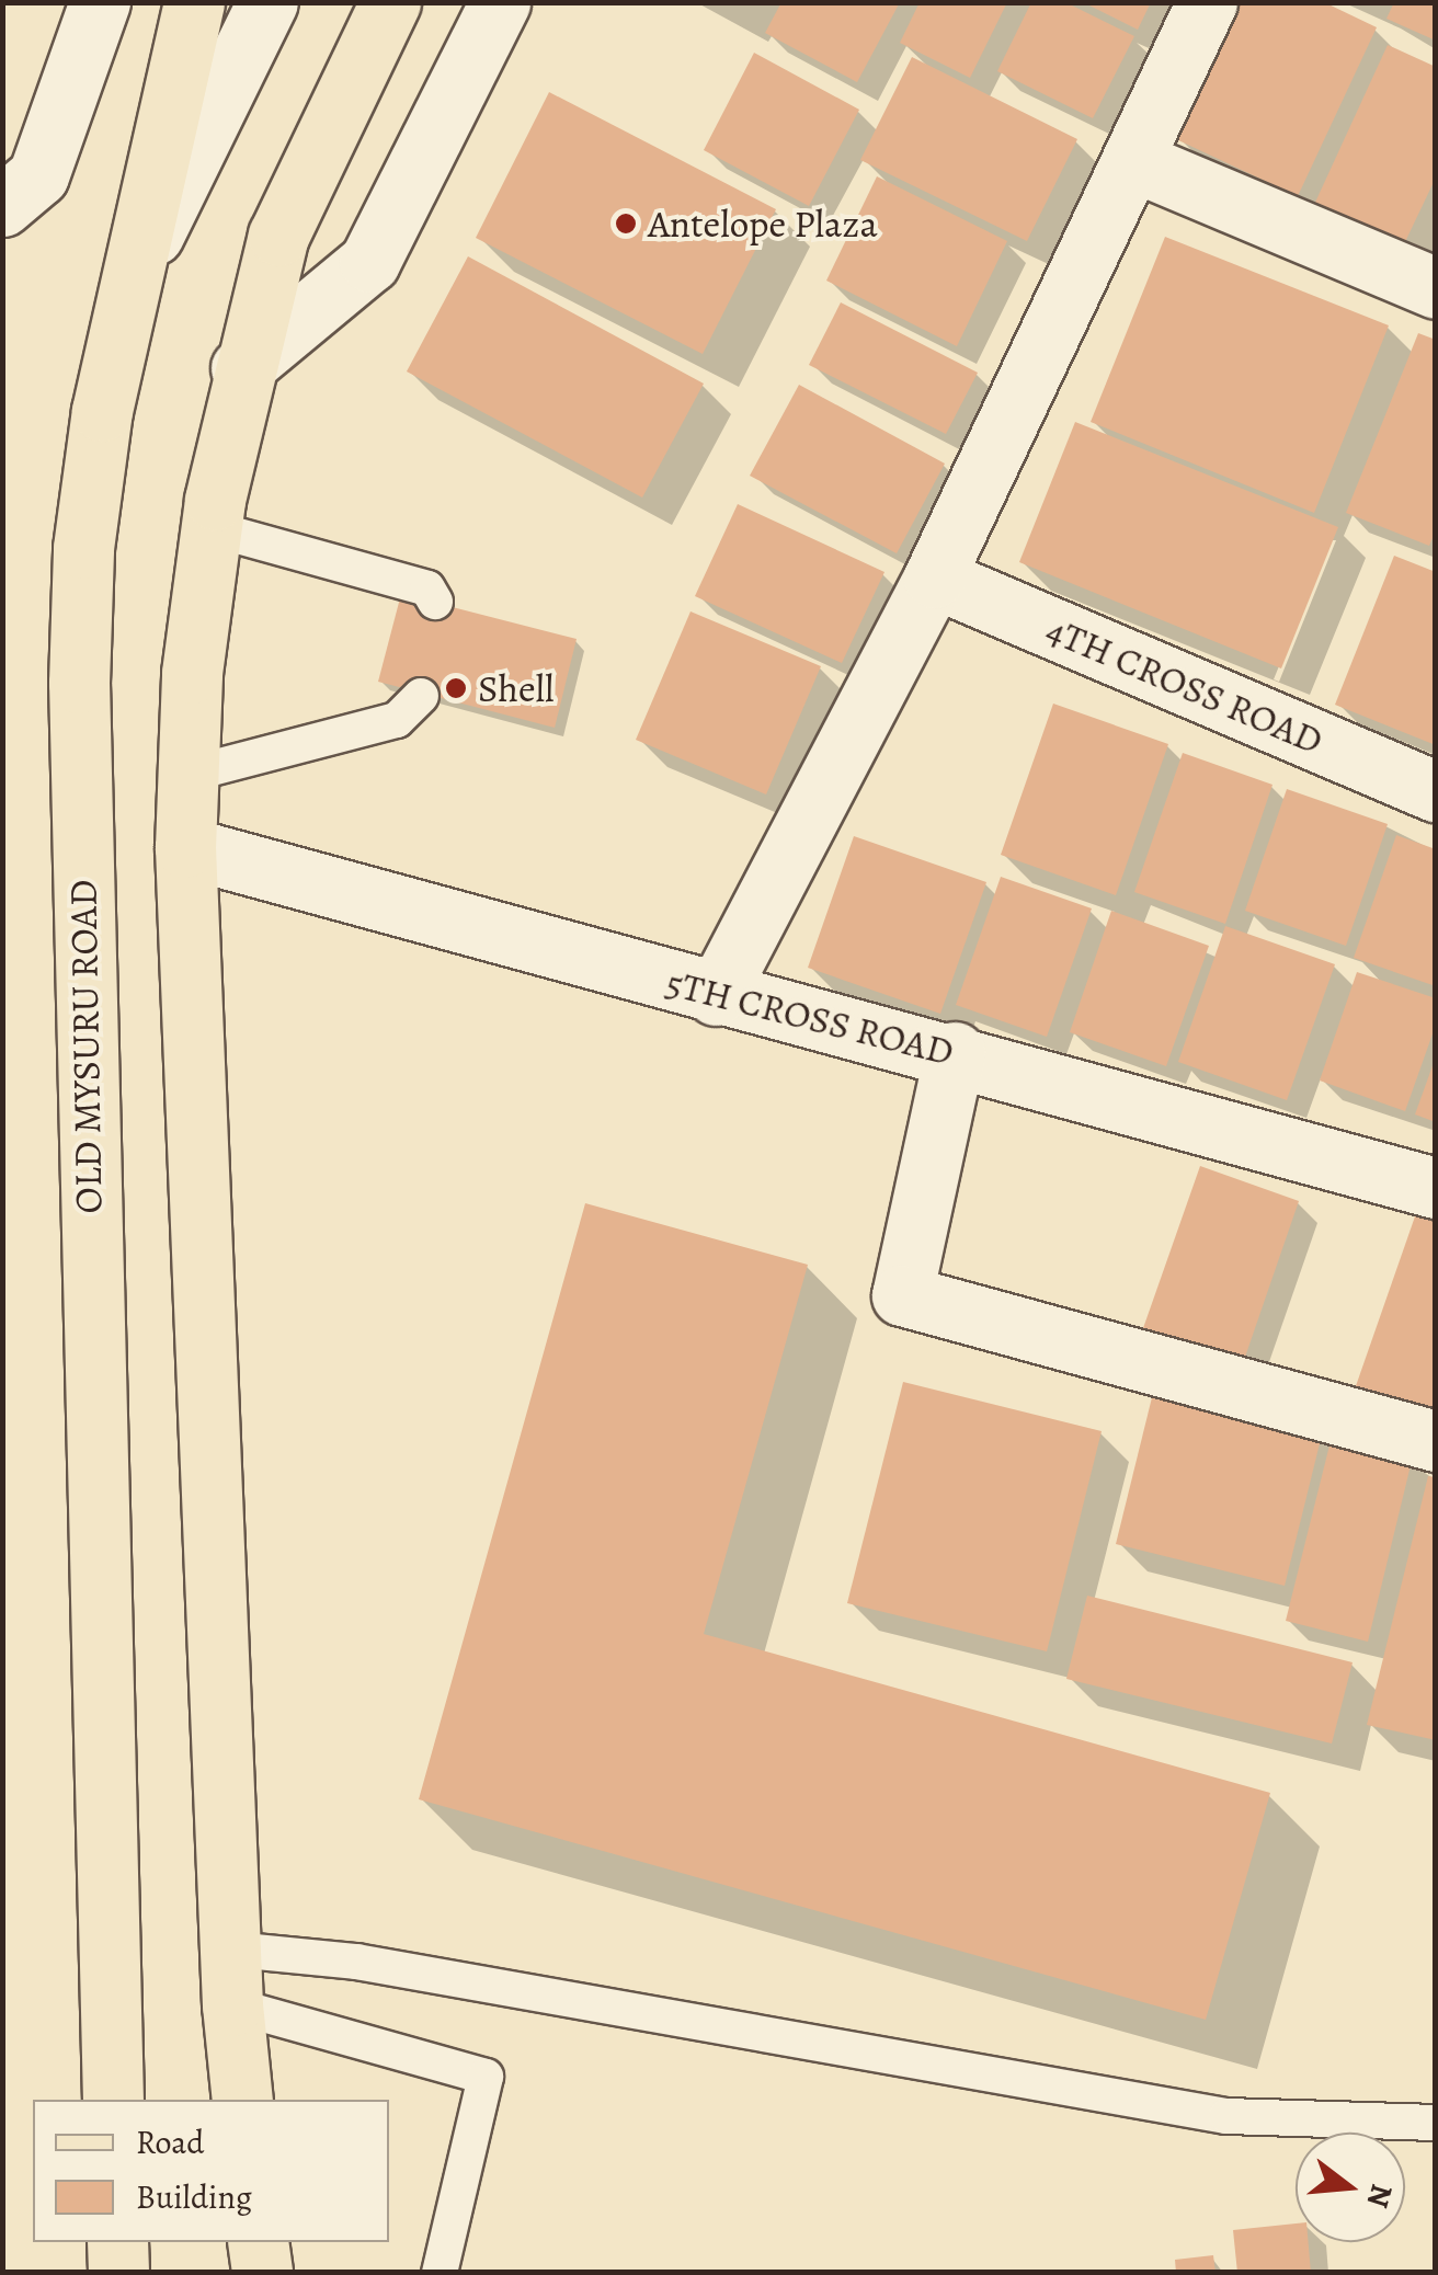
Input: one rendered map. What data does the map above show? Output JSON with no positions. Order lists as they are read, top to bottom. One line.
{"streets":{"main road":["OLD MYSURU ROAD"],"street":["4TH CROSS ROAD","5TH CROSS ROAD"]},"places":["Antelope Plaza","Shell"],"legend":["Road","Building"],"north":"right"}
